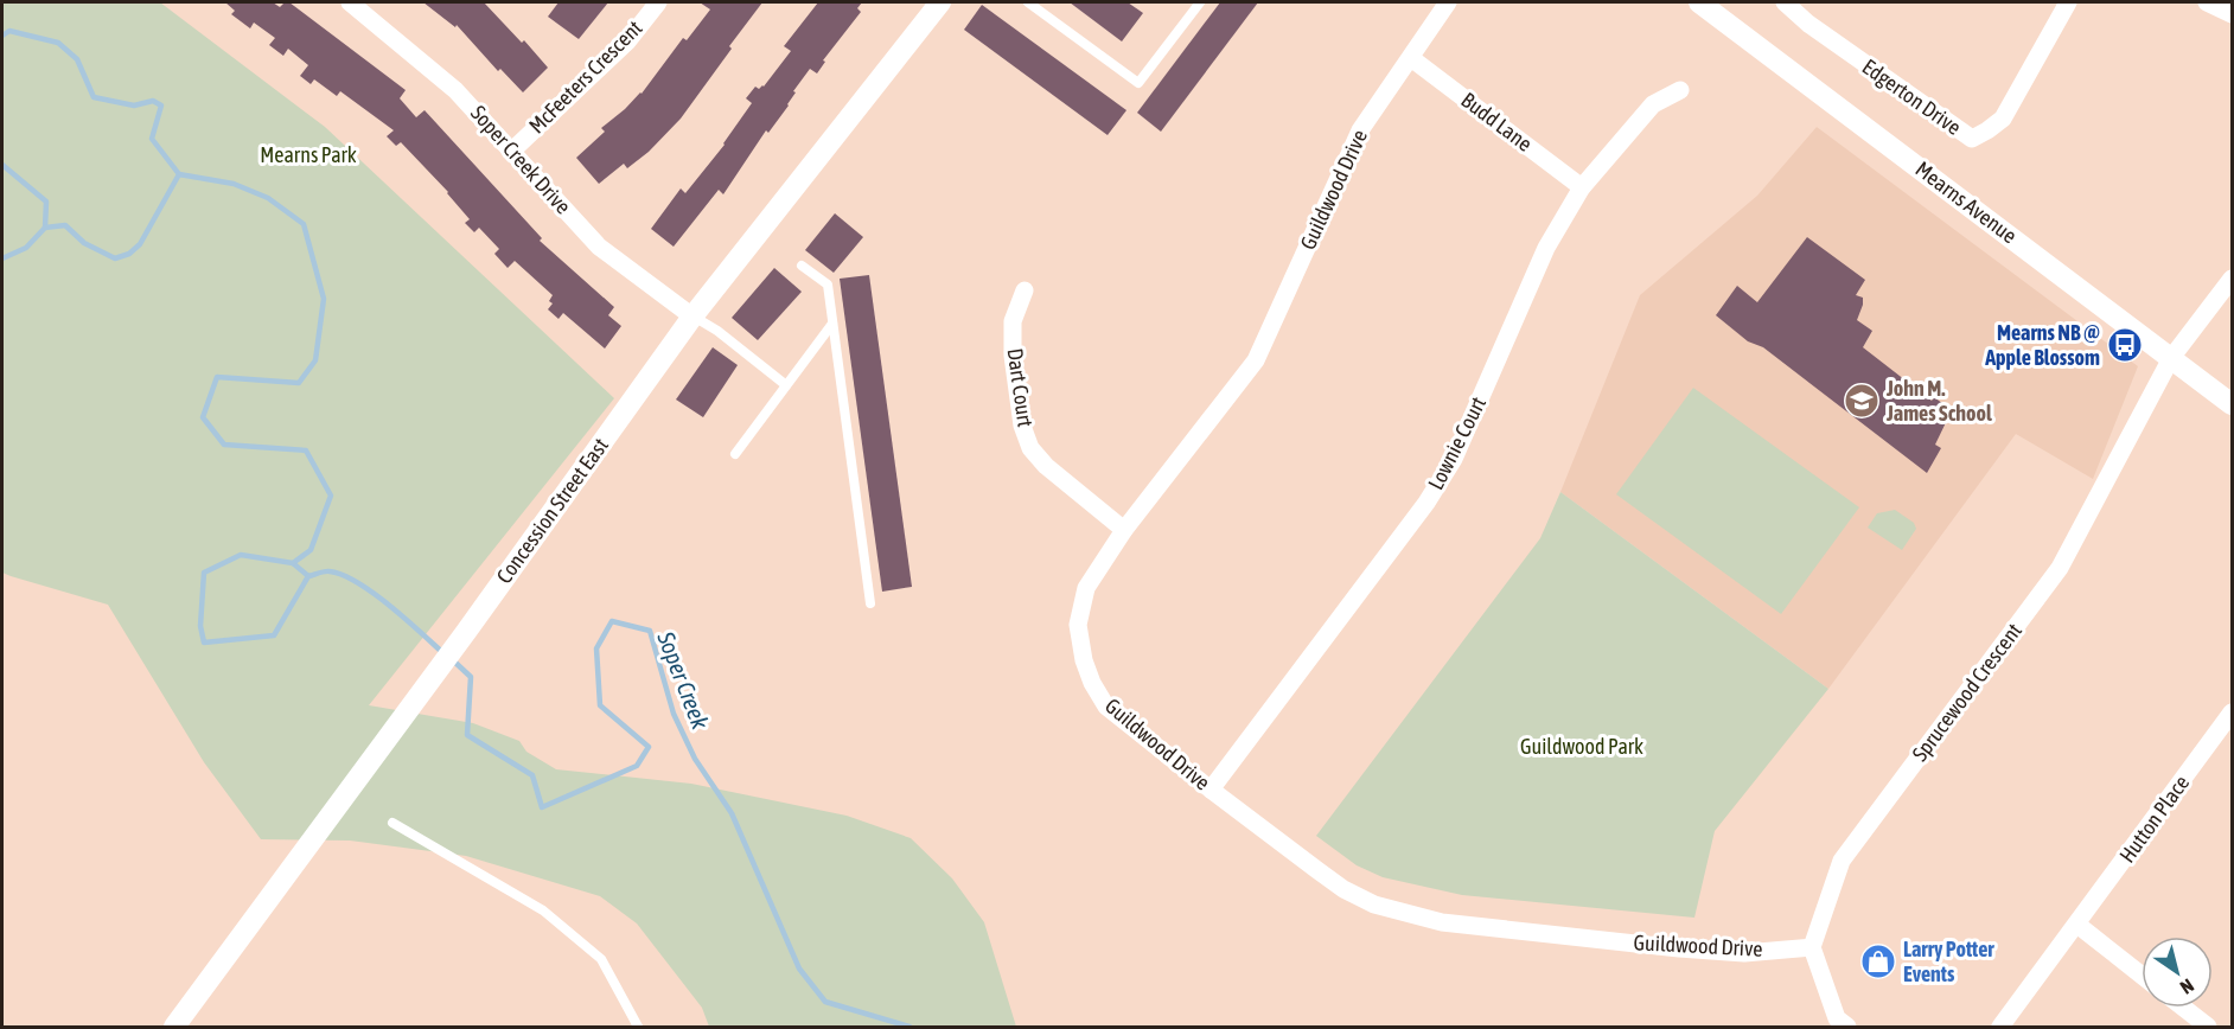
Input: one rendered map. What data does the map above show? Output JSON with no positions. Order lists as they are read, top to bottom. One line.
{"streets":{"street":["McFeeters Crescent","Edgerton Drive","Budd Lane","Soper Creek Drive","Guildwood Drive","Mearns Avenue","Dart Court","Lownie Court","Concession Street East","Sprucewood Crescent","Hutton Place"]},"crossings":[["McFeeters Crescent","Soper Creek Drive"],["Budd Lane","Guildwood Drive"],["Budd Lane","Lownie Court"],["Soper Creek Drive","Concession Street East"],["Guildwood Drive","Dart Court"],["Guildwood Drive","Lownie Court"],["Guildwood Drive","Sprucewood Crescent"],["Mearns Avenue","Sprucewood Crescent"]],"water":["Soper Creek"],"parks":["Mearns Park","Guildwood Park"],"places":{"bus stop":["Mearns NB @ Apple Blossom"],"school or university":["John M. James School"],"shop":["Larry Potter Events"]},"north":"bottom right"}
